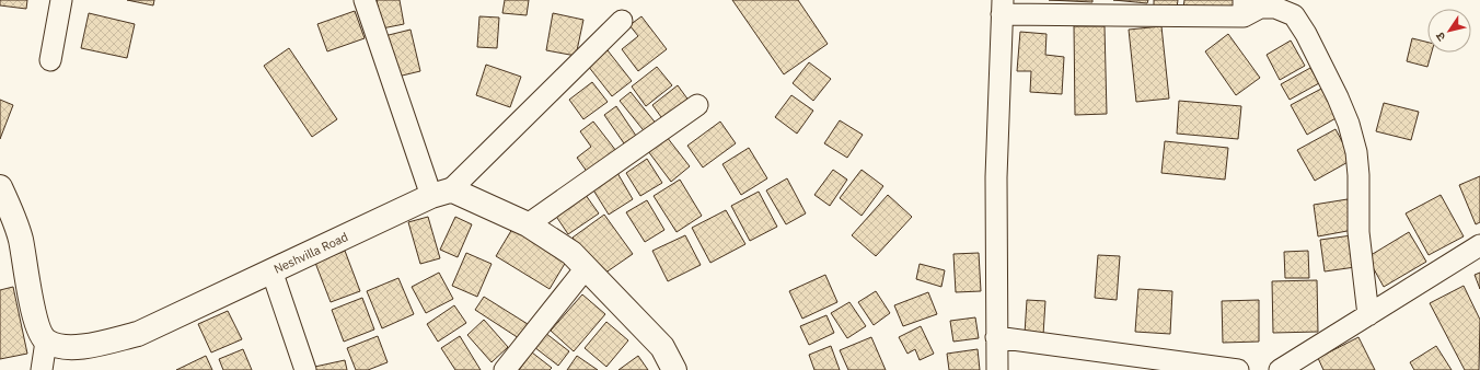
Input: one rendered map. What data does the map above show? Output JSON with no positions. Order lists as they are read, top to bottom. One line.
{"streets":{"street":["Neshvilla Road"]},"north":"bottom left"}
